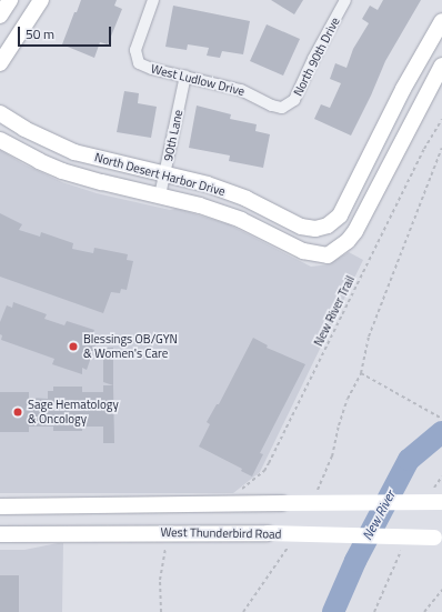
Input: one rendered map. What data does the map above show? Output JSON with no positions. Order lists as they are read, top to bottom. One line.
{"streets":{"street":["North 90th Drive","West Ludlow Drive","90th Lane","North Desert Harbor Drive","West Thunderbird Road"],"path":["New River Trail"]},"crossings":[["North 90th Drive","West Ludlow Drive"],["West Ludlow Drive","90th Lane"],["90th Lane","North Desert Harbor Drive"]],"water":["New River"],"places":["Blessings OB/GYN & Women's Care","Sage Hematology & Oncology"],"scale_bar":"50 m"}
